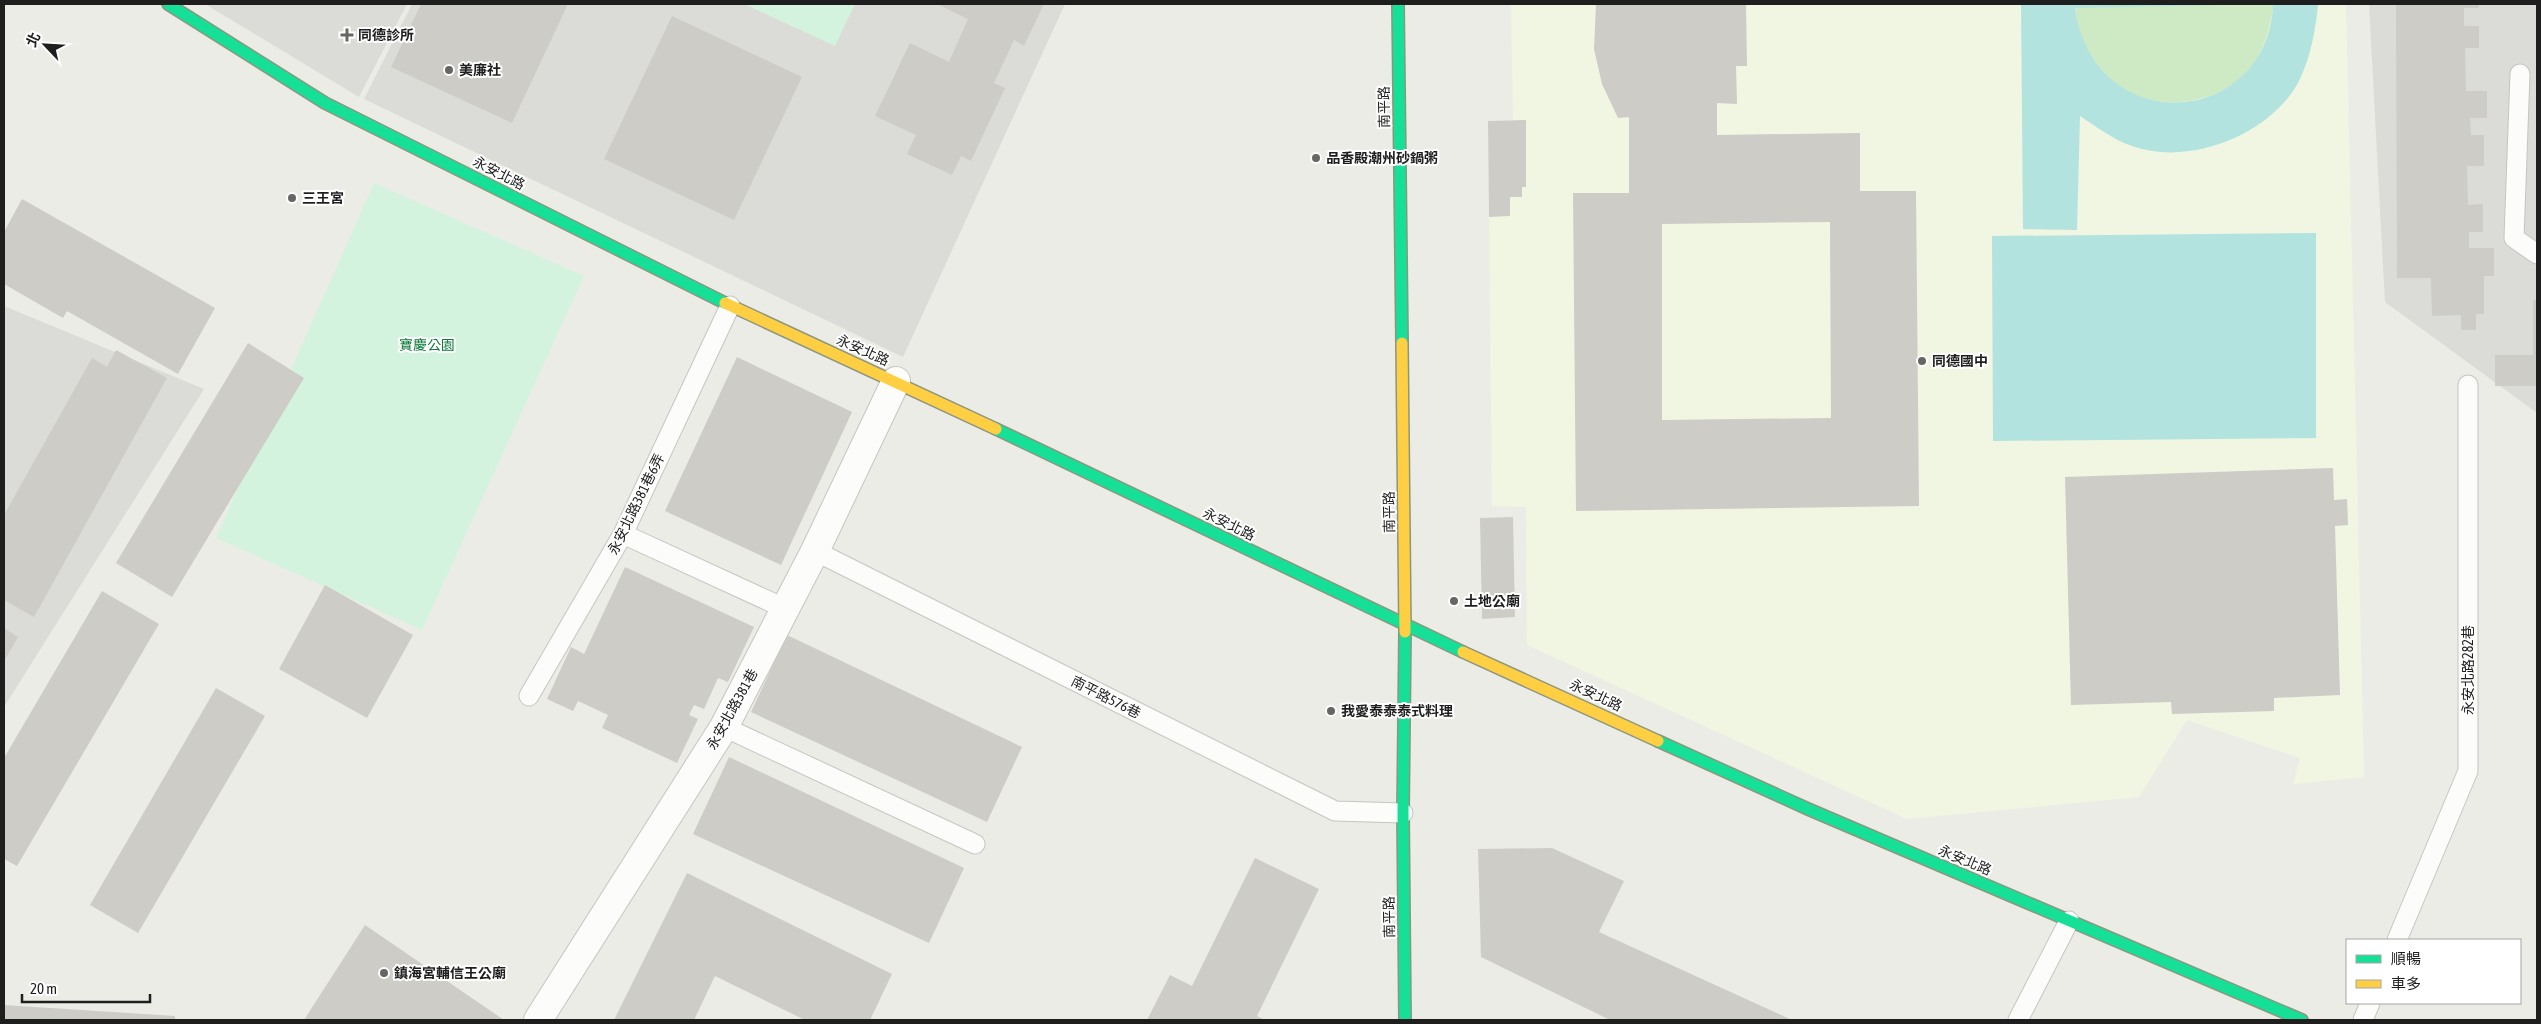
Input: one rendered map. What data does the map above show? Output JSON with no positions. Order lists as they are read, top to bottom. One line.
{"streets":{"street":["南平路","永安北路","永安北路381巷"],"lane":["永安北路381巷6弄","永安北路282巷","南平路576巷"]},"crossings":[["南平路","永安北路"],["南平路","南平路576巷"],["永安北路","永安北路381巷6弄"],["永安北路","永安北路381巷"],["南平路576巷","永安北路381巷"]],"parks":["寶慶公園"],"places":{"health":["同德診所"],"other":["美廉社","品香殿潮州砂鍋粥","三王宮","同德國中","土地公廟","我愛泰泰泰式料理","鎮海宮輔信王公廟"]},"legend":["順暢","車多"],"scale_bar":"20 m","north":"top left"}
